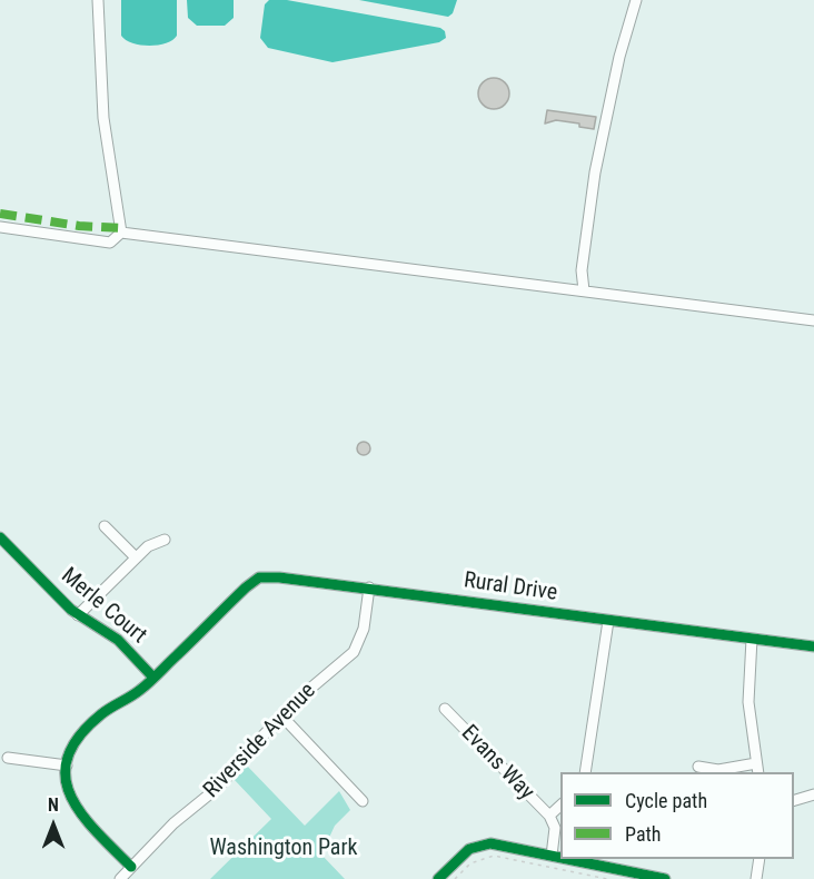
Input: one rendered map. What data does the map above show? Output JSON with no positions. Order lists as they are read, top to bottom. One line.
{"streets":{"street":["Rural Drive","Merle Court","Riverside Avenue","Evans Way"]},"crossings":[["Rural Drive","Merle Court"],["Rural Drive","Riverside Avenue"]],"parks":["Washington Park"],"legend":["Cycle path","Path"],"north":"top"}
